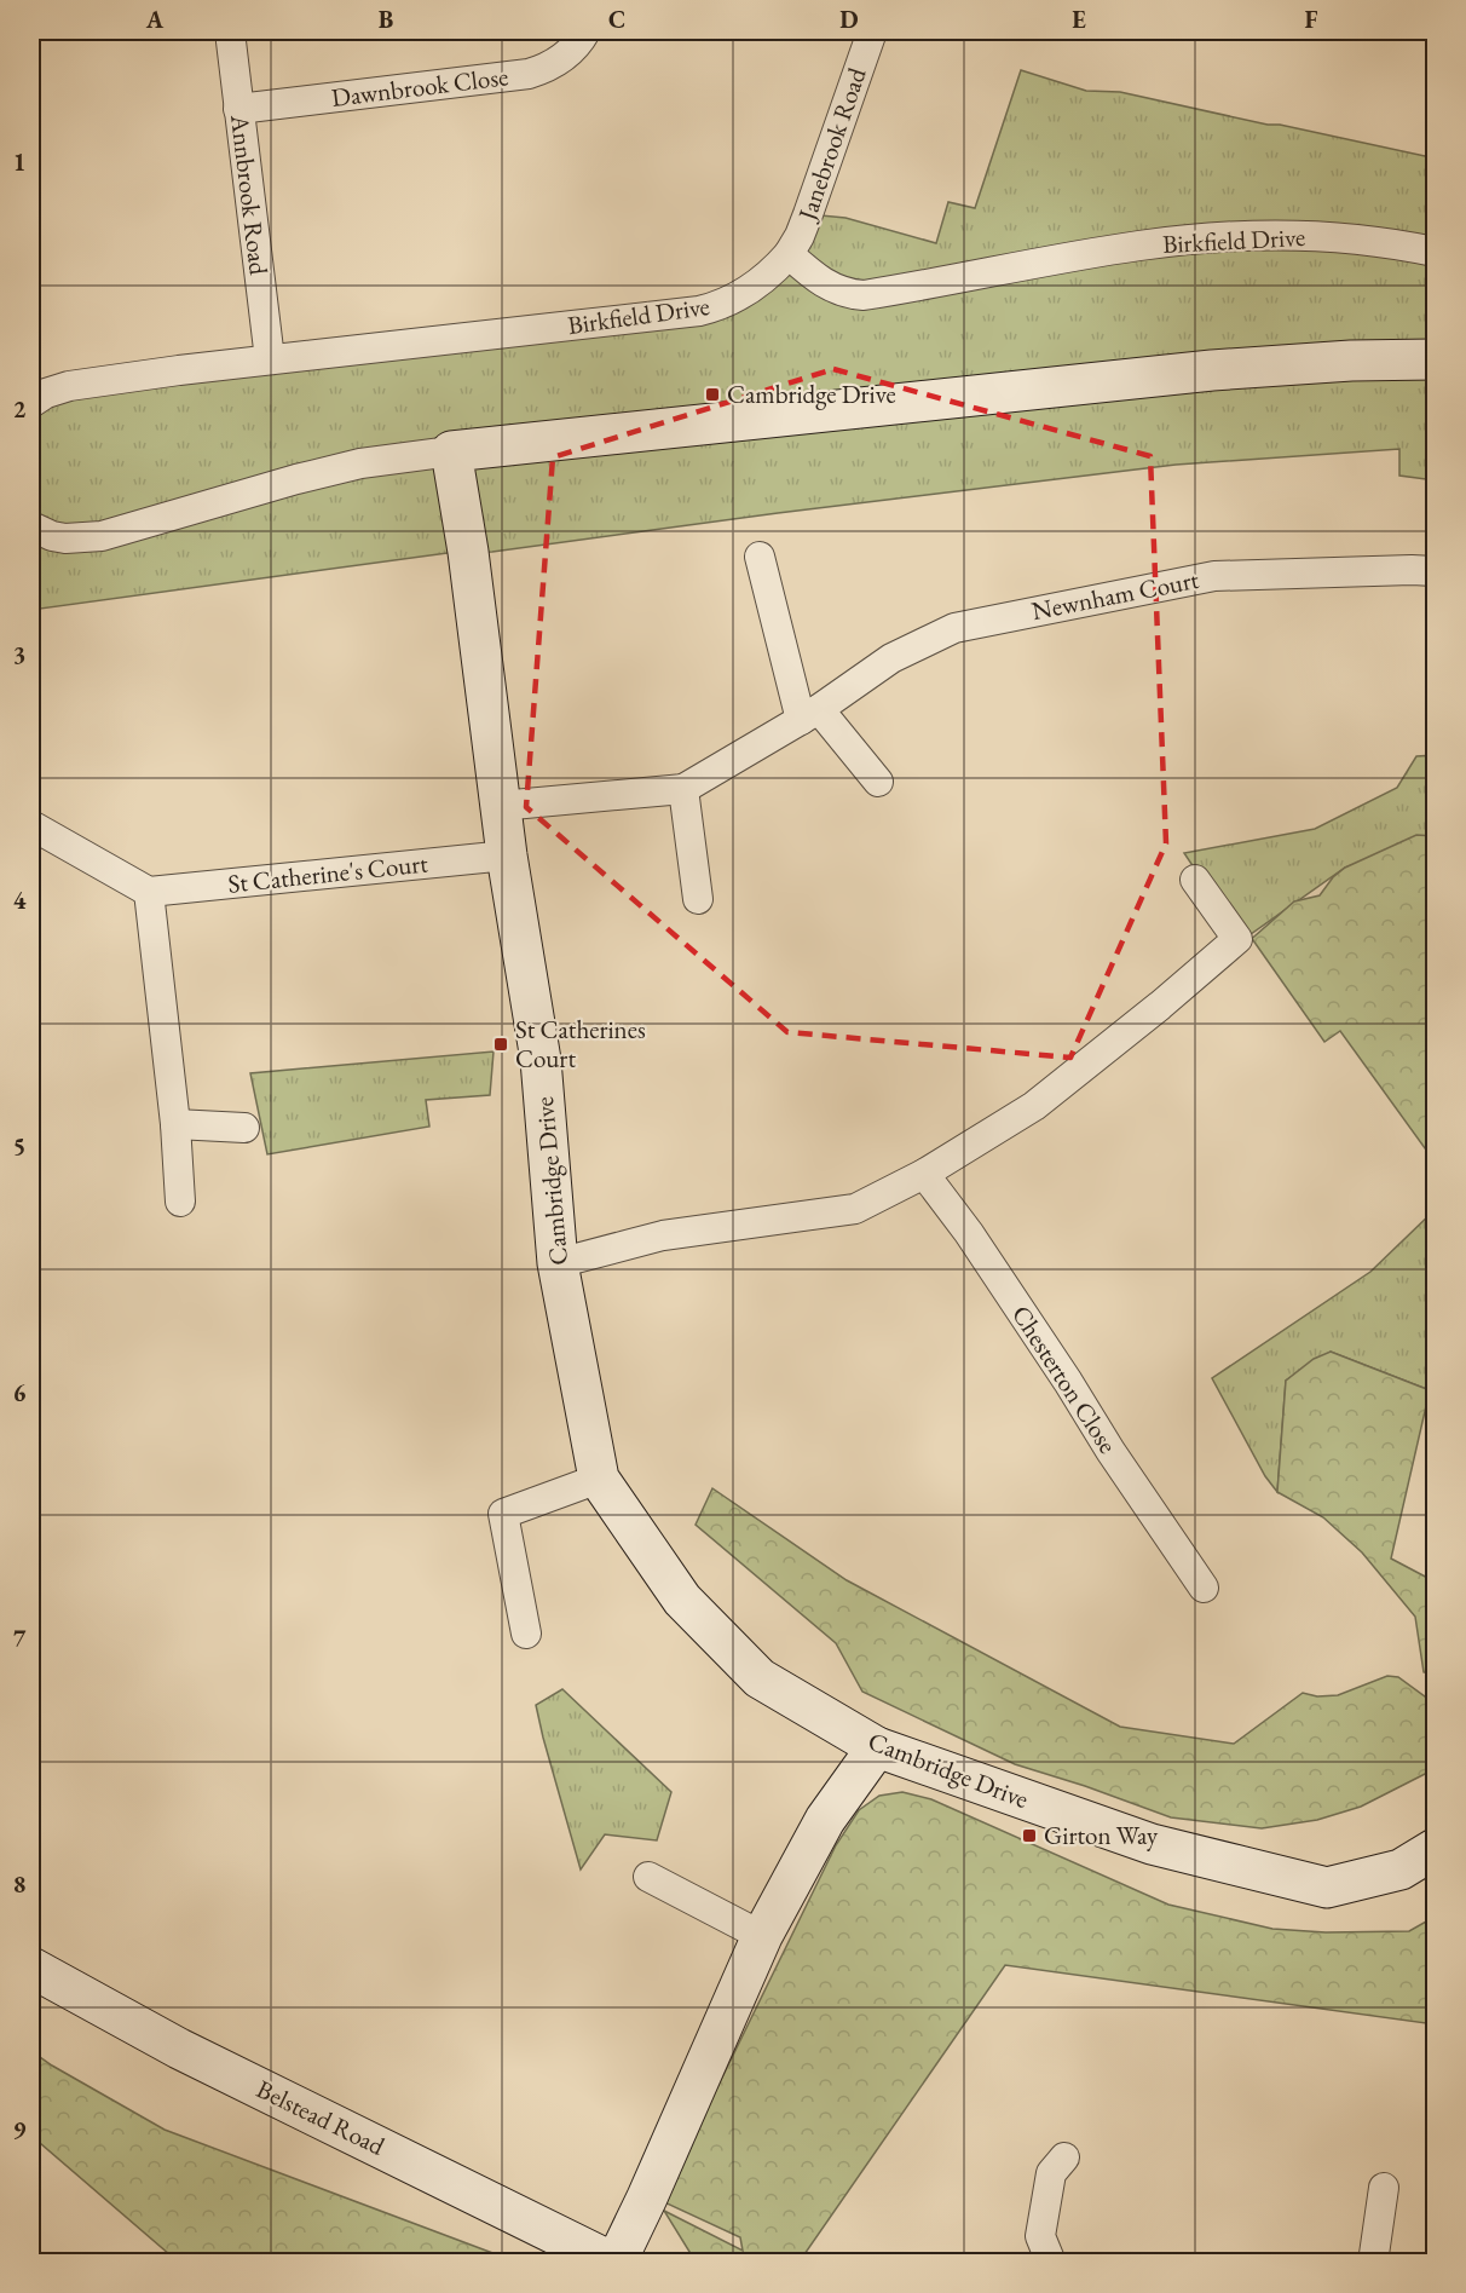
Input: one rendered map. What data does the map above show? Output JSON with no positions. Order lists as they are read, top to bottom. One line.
{"streets":{"street":["Dawnbrook Close","Janebrook Road","Annbrook Road","Birkfield Drive","Newnham Court","St Catherine's Court","Cambridge Drive","Chesterton Close","Belstead Road"]},"crossings":[["Dawnbrook Close","Annbrook Road"],["Janebrook Road","Birkfield Drive"],["Annbrook Road","Birkfield Drive"],["Newnham Court","Cambridge Drive"],["St Catherine's Court","Cambridge Drive"]],"places":{"transit":["Cambridge Drive","St Catherines Court","Girton Way"]},"grid":{"columns":["A","B","C","D","E","F"],"rows":["1","2","3","4","5","6","7","8","9"]}}
